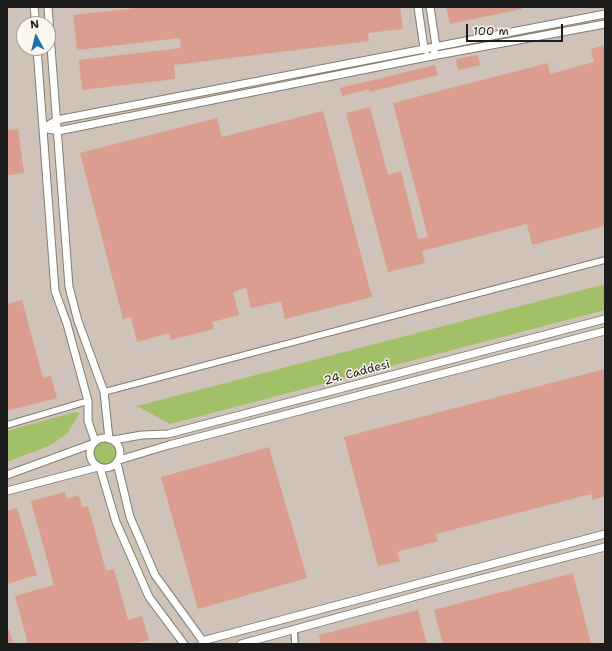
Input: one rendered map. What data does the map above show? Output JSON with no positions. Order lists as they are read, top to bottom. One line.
{"streets":{"street":["24. Caddesi"]},"scale_bar":"100 m","north":"top"}
